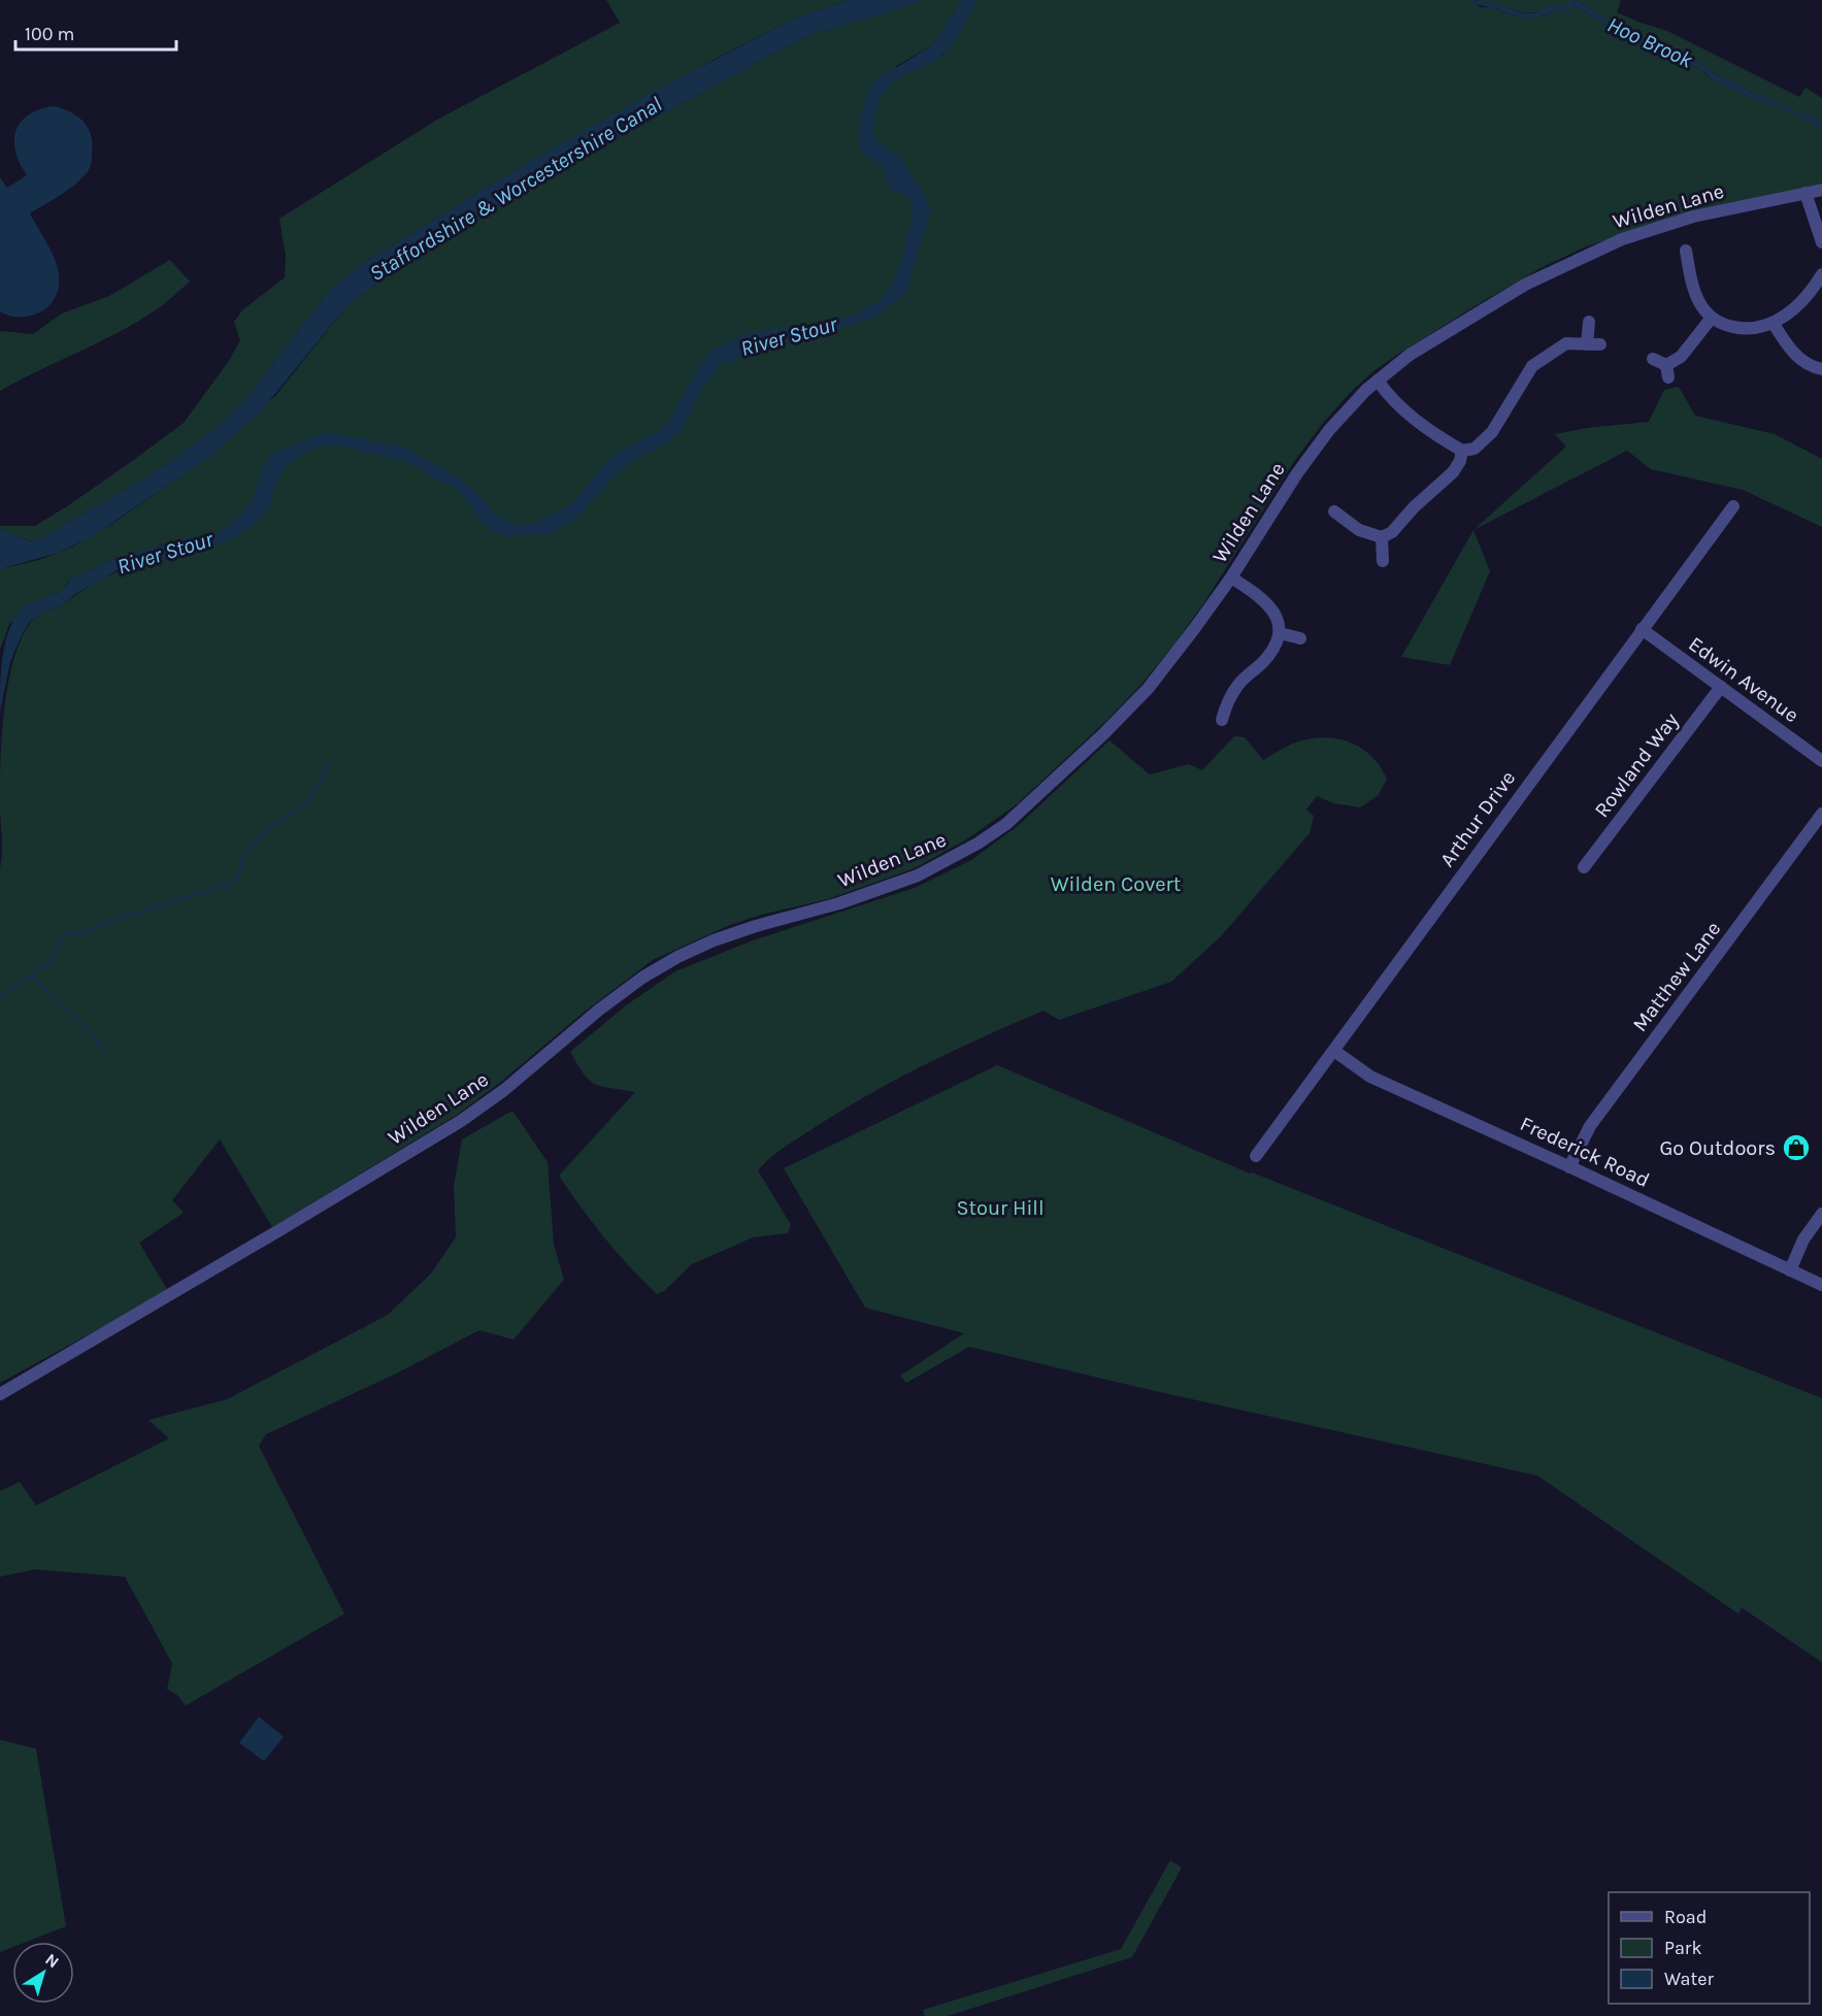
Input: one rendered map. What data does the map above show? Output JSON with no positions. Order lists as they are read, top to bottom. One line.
{"streets":{"street":["Wilden Lane","Edwin Avenue","Rowland Way","Arthur Drive","Matthew Lane","Frederick Road"]},"crossings":[["Edwin Avenue","Rowland Way"],["Edwin Avenue","Arthur Drive"],["Arthur Drive","Frederick Road"],["Matthew Lane","Frederick Road"]],"water":["Hoo Brook","Staffordshire & Worcestershire Canal","River Stour"],"parks":["Wilden Covert","Stour Hill"],"places":{"shop":["Go Outdoors"]},"legend":["Road","Park","Water"],"scale_bar":"100 m","north":"top right"}
